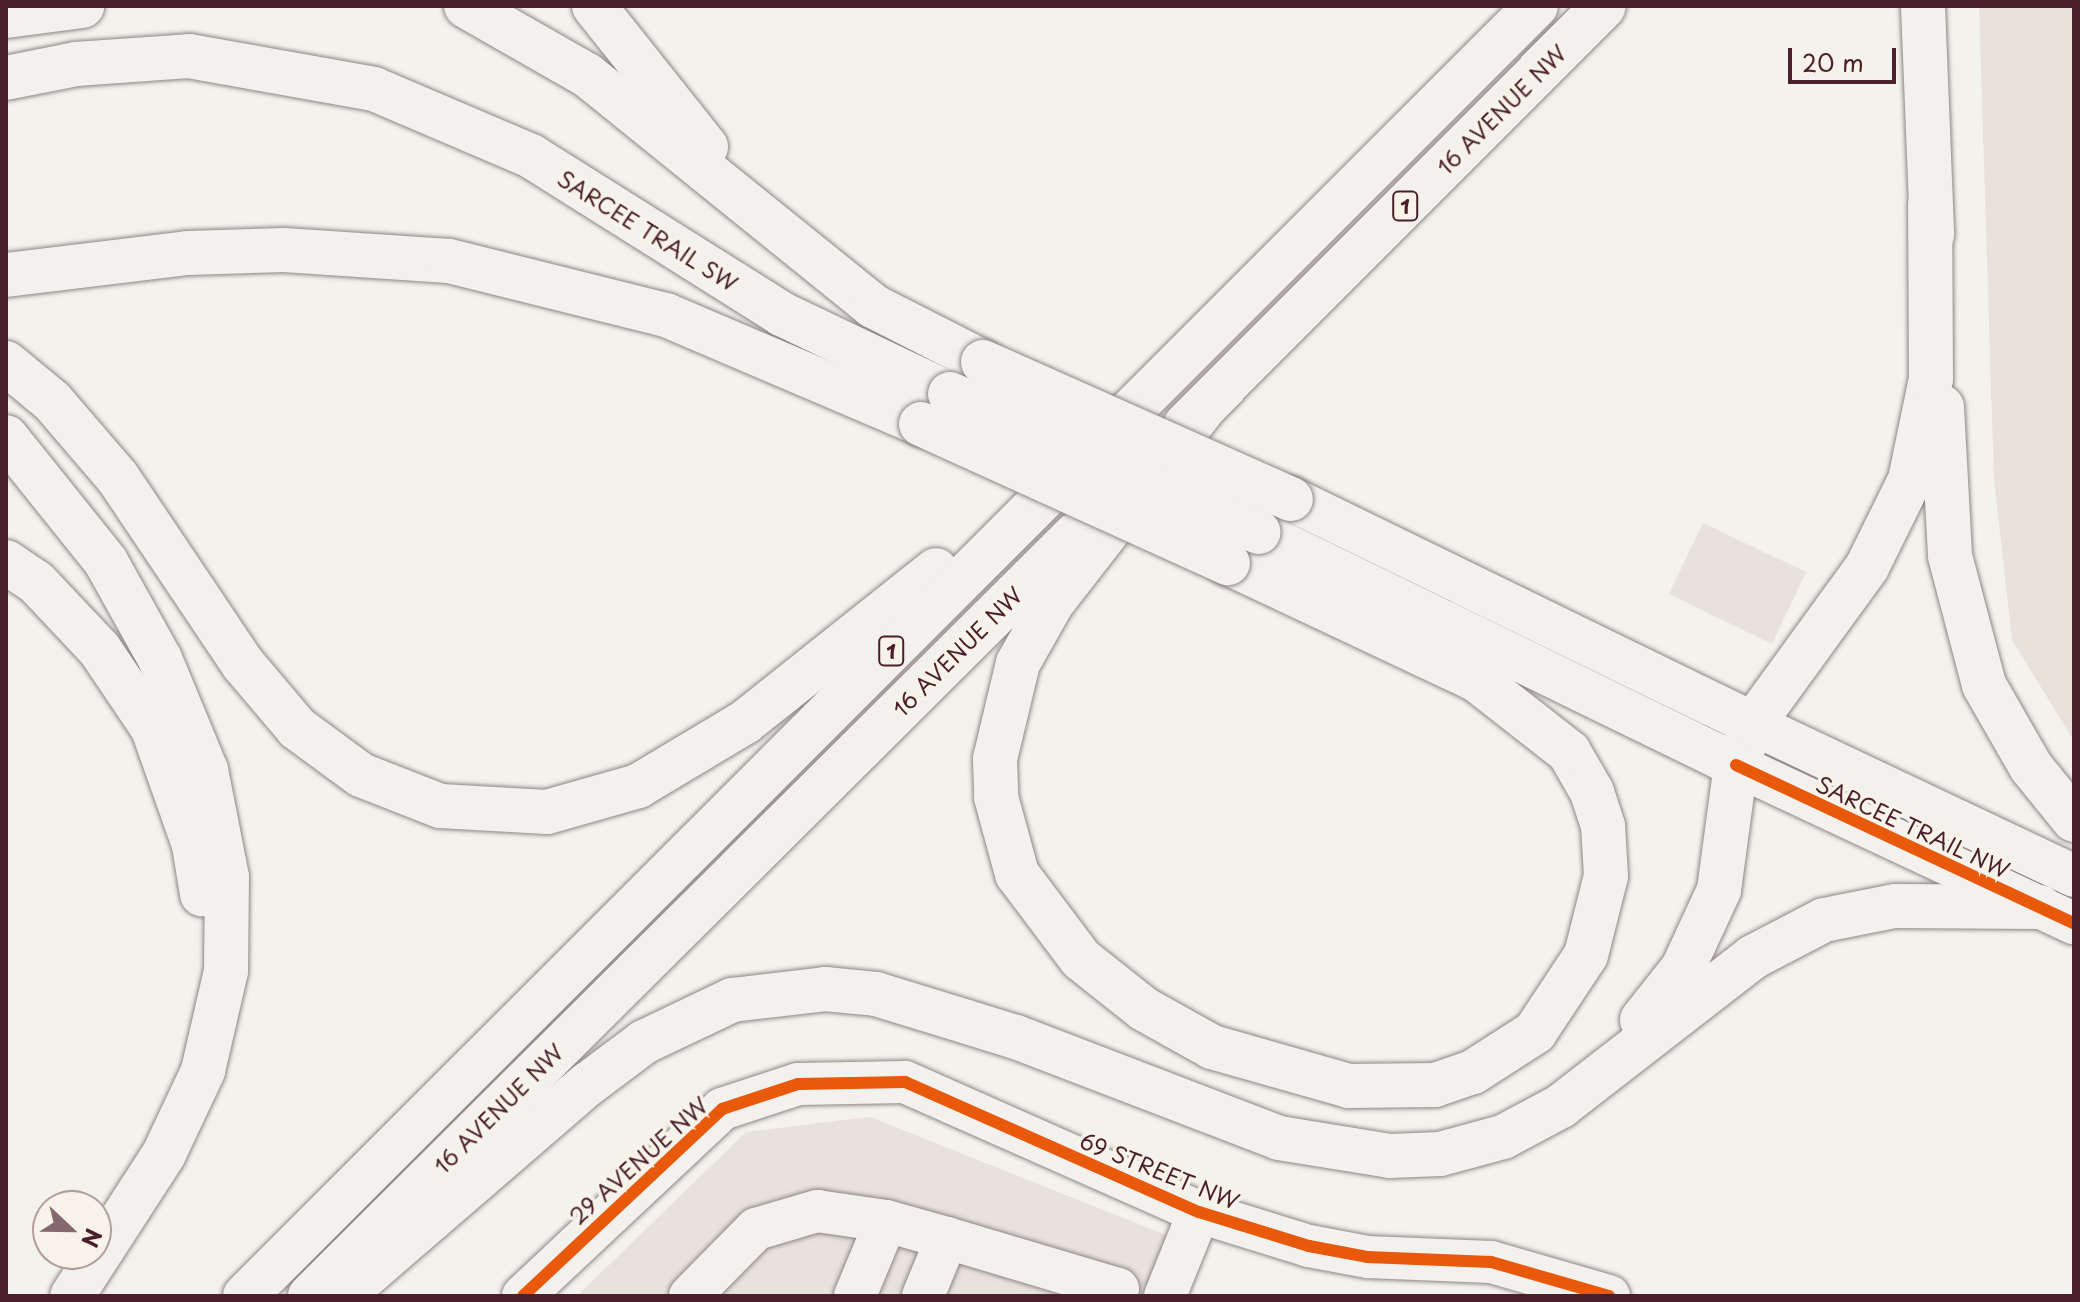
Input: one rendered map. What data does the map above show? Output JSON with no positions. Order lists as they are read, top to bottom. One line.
{"streets":{"highway":["16 AVENUE NW","1","SARCEE TRAIL SW","SARCEE TRAIL NW"],"street":["29 AVENUE NW","69 STREET NW"]},"crossings":[["SARCEE TRAIL SW","SARCEE TRAIL NW"],["29 AVENUE NW","69 STREET NW"]],"scale_bar":"20 m","north":"right"}
